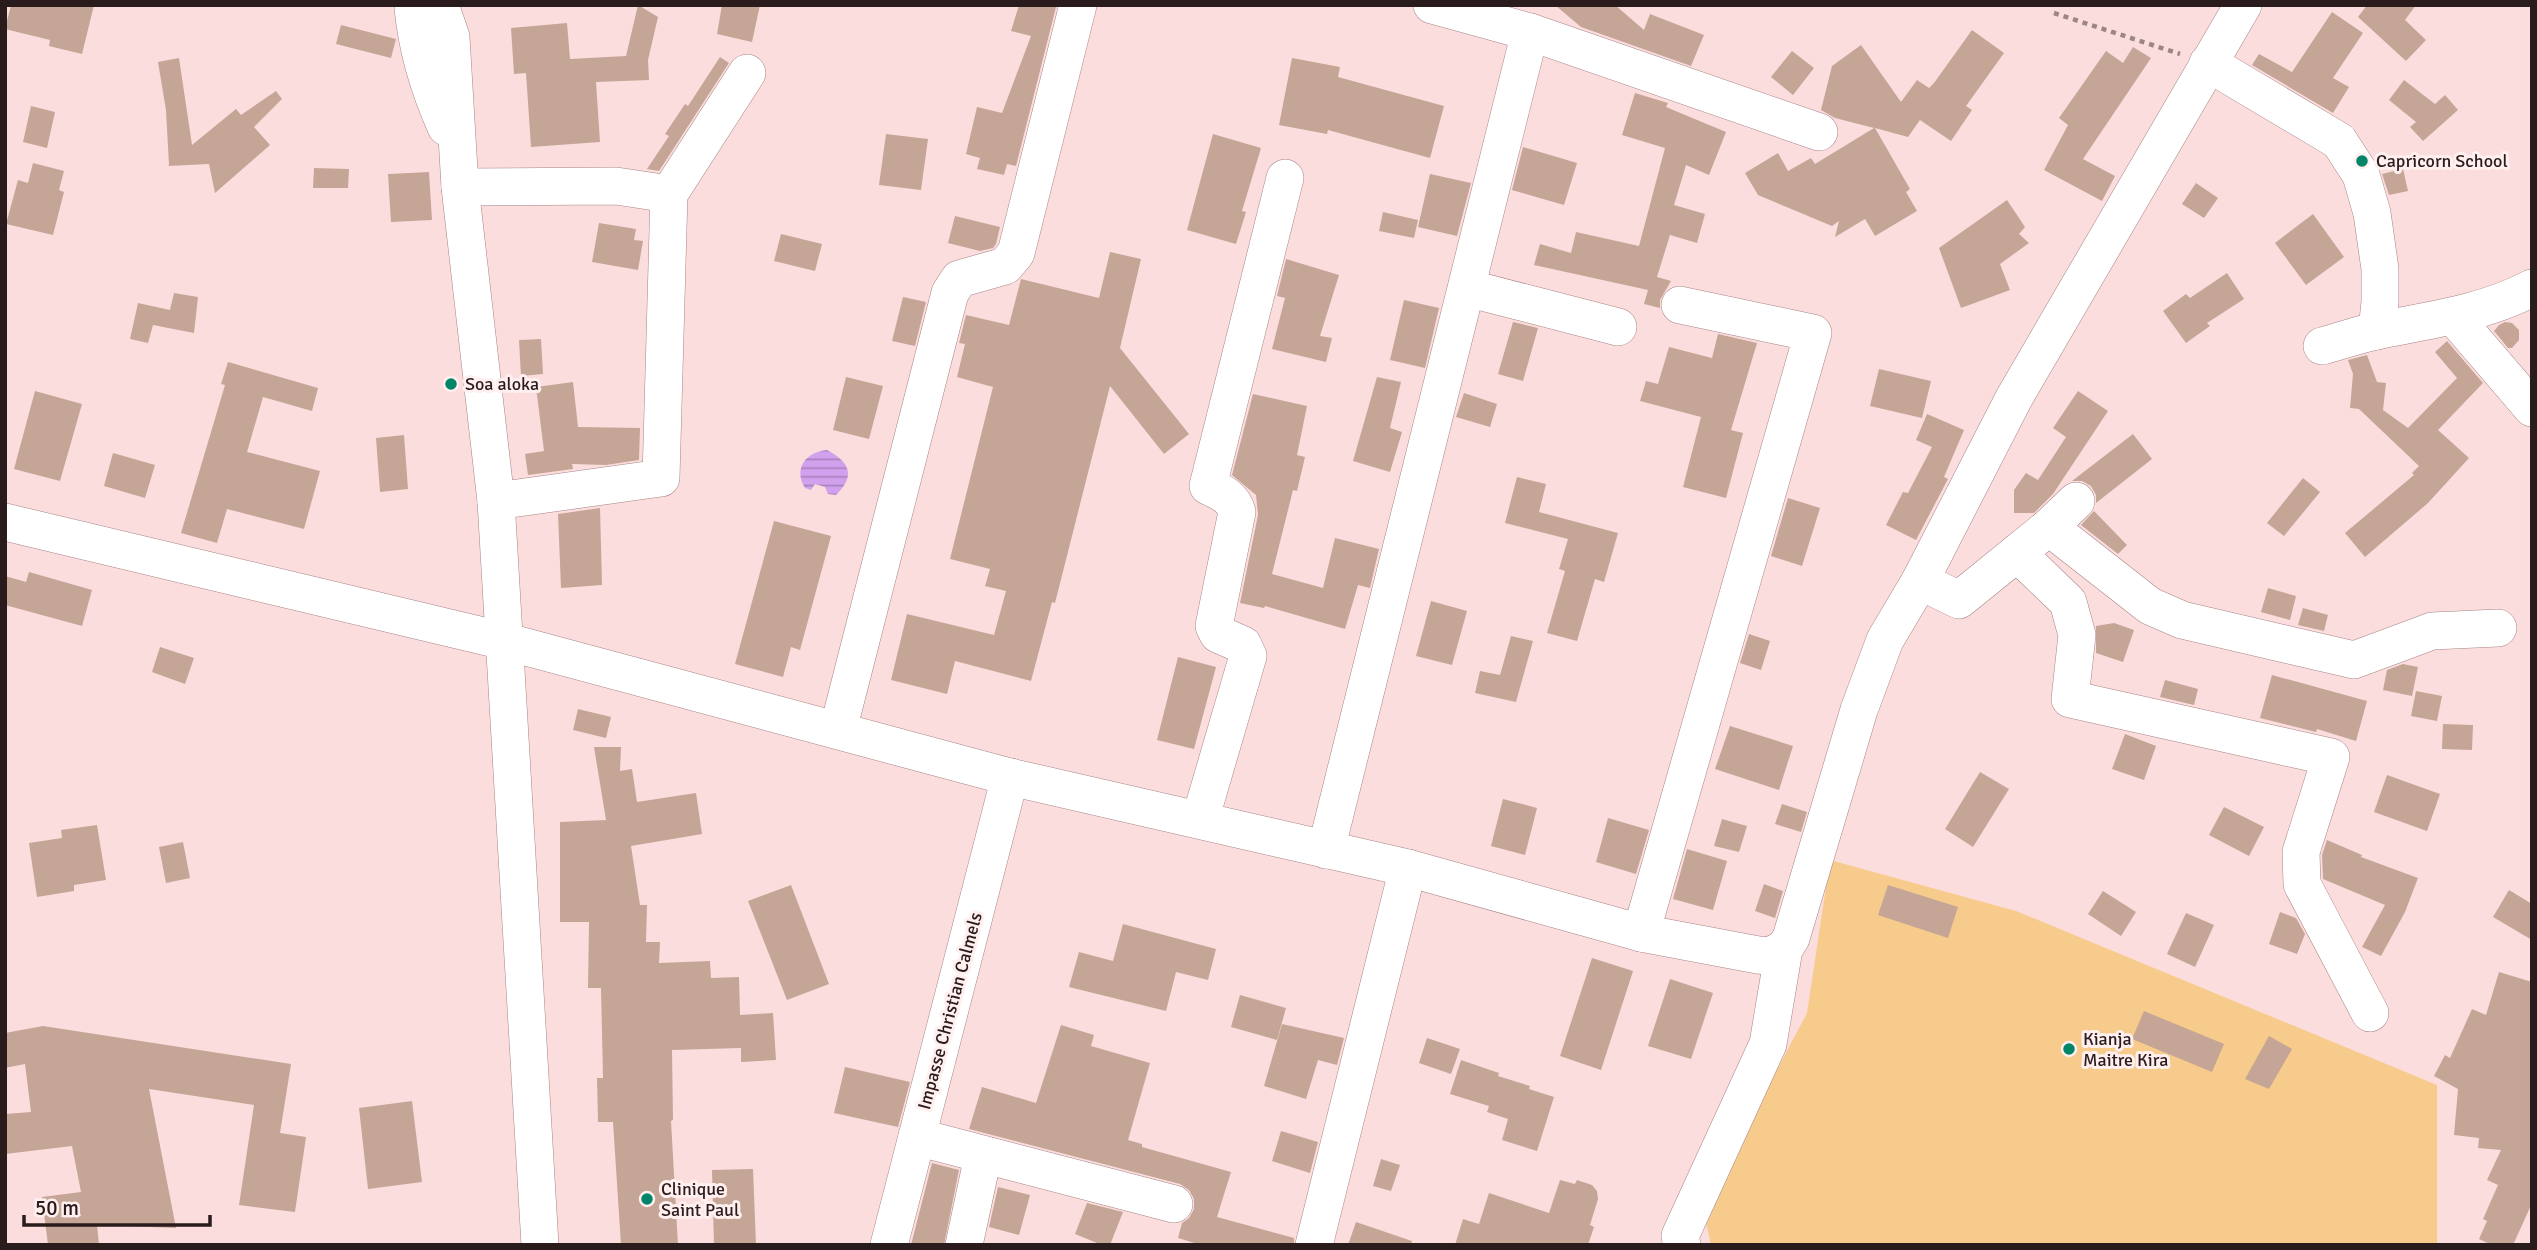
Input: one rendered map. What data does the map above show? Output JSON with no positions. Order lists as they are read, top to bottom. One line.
{"streets":{"street":["Impasse Christian Calmels"]},"places":["Capricorn School","Soa aloka","Kianja Maitre Kira","Clinique Saint Paul"],"scale_bar":"50 m"}
